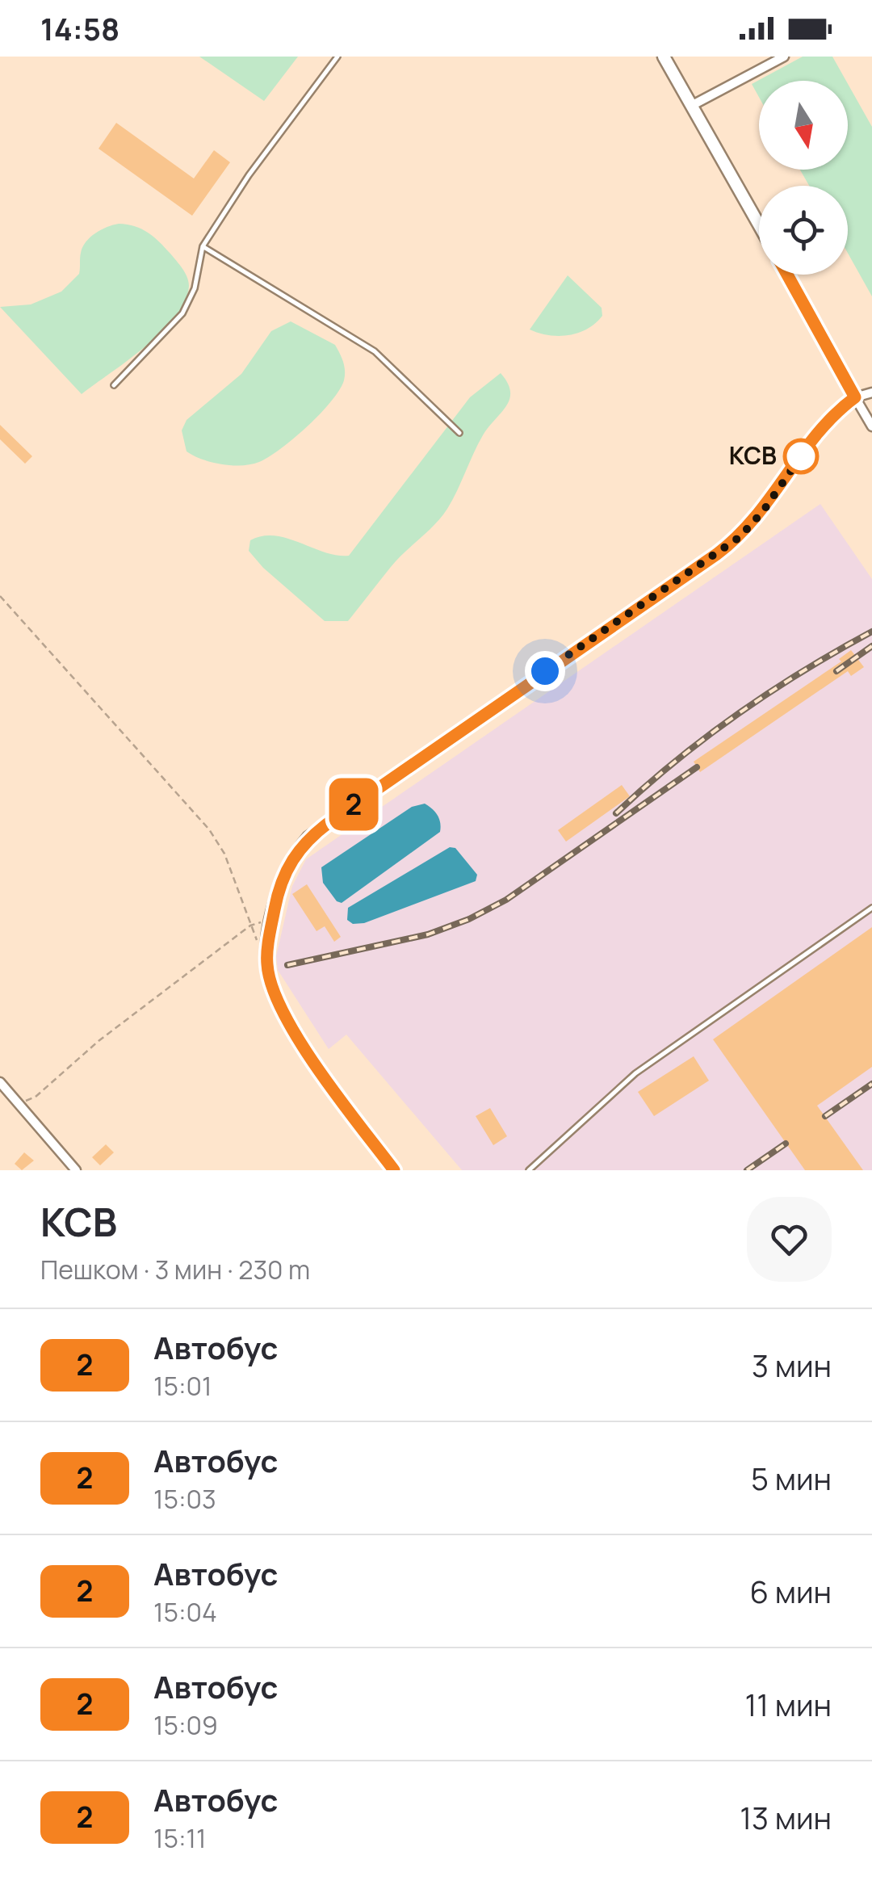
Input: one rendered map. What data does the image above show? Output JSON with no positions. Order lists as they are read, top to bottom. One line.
{"places":["КСВ"],"lines":["bus line 2"],"north":"bottom","page":{"status":"14:58","on_map":"2","heading":["КСВ","Пешком · 3 мин · 230 m"],"list":[{"mark":"2","name":"Автобус","note":"15:01","value":"3 мин"},{"mark":"2","name":"Автобус","note":"15:03","value":"5 мин"},{"mark":"2","name":"Автобус","note":"15:04","value":"6 мин"},{"mark":"2","name":"Автобус","note":"15:09","value":"11 мин"},{"mark":"2","name":"Автобус","note":"15:11","value":"13 мин"}]}}
